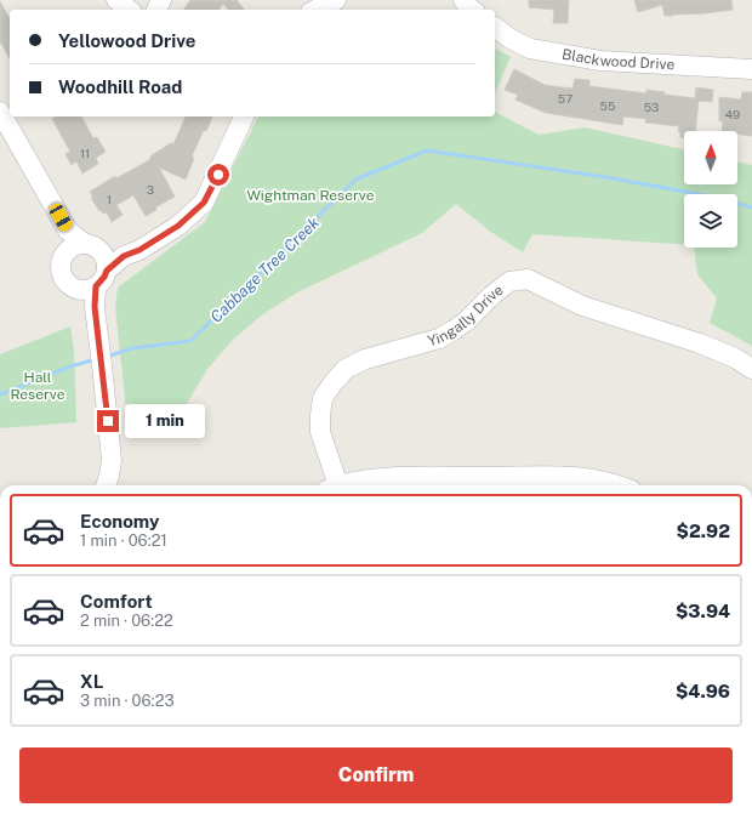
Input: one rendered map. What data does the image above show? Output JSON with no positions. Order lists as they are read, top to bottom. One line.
{"streets":{"street":["Blackwood Drive","Yingally Drive"]},"water":["Cabbage Tree Creek"],"parks":["Wightman Reserve","Hall Reserve"],"house_numbers":["57","55","53","49","11","3","1"],"north":"top","page":{"banner":["Yellowood Drive","Woodhill Road"],"bubble":"1 min","list":[{"name":"Economy","note":"1 min · 06:21","value":"$2.92"},{"name":"Comfort","note":"2 min · 06:22","value":"$3.94"},{"name":"XL","note":"3 min · 06:23","value":"$4.96"}],"buttons":"Confirm"}}
